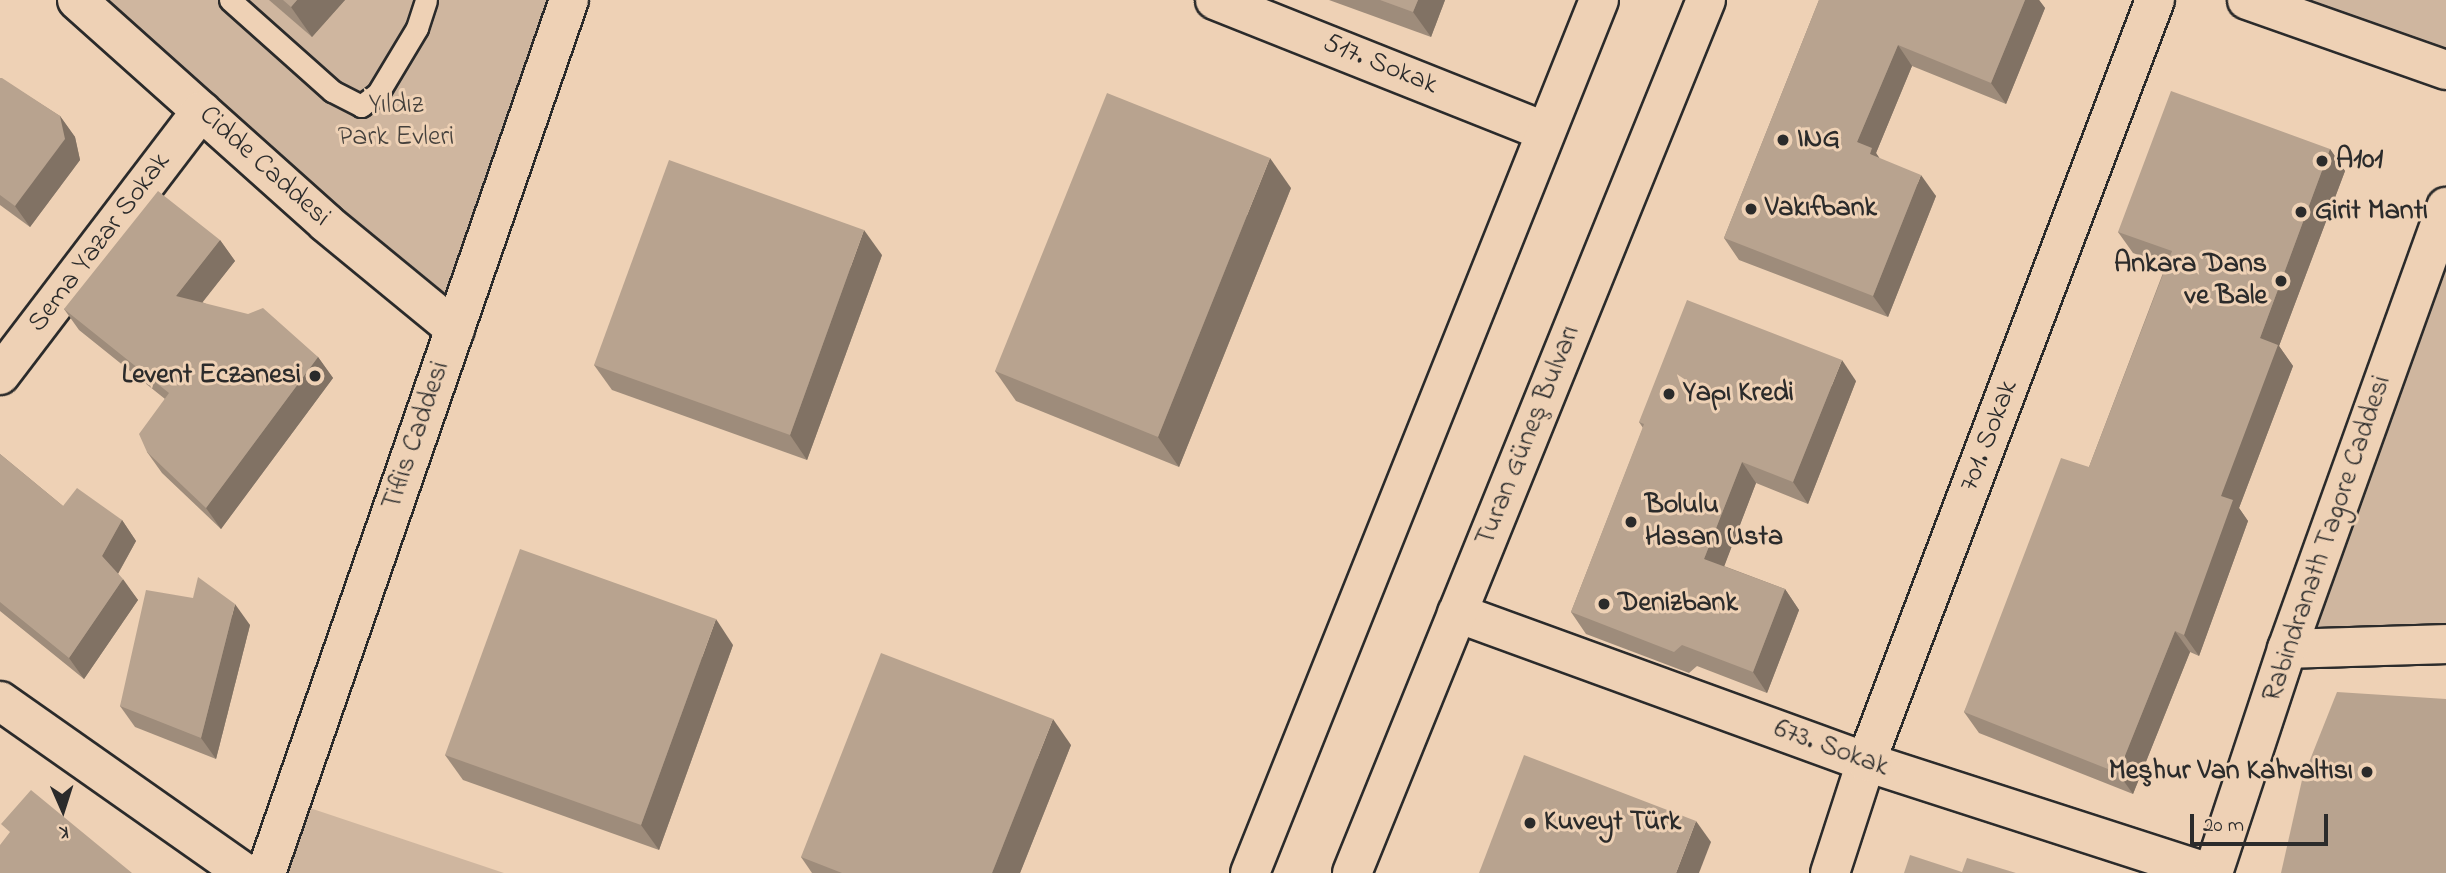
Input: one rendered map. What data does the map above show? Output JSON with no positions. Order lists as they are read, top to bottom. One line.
{"streets":{"street":["517. Sokak","Cidde Caddesi","Sema Yazar Sokak","Tiflis Caddesi","Turan Güneş Bulvarı","701. Sokak","Rabindranath Tagore Caddesi","673. Sokak"]},"crossings":[["Cidde Caddesi","Sema Yazar Sokak"],["Cidde Caddesi","Tiflis Caddesi"],["Turan Güneş Bulvarı","673. Sokak"],["701. Sokak","673. Sokak"],["Rabindranath Tagore Caddesi","673. Sokak"]],"parks":["Yıldız Park Evleri"],"places":["ING","A101","Vakıfbank","Girit Mantı","Ankara Dans ve Bale","Levent Eczanesi","Yapı Kredi","Bolulu Hasan Usta","Denizbank","Meşhur Van Kahvaltısı","Kuveyt Türk"],"scale_bar":"20 m","north":"bottom"}
